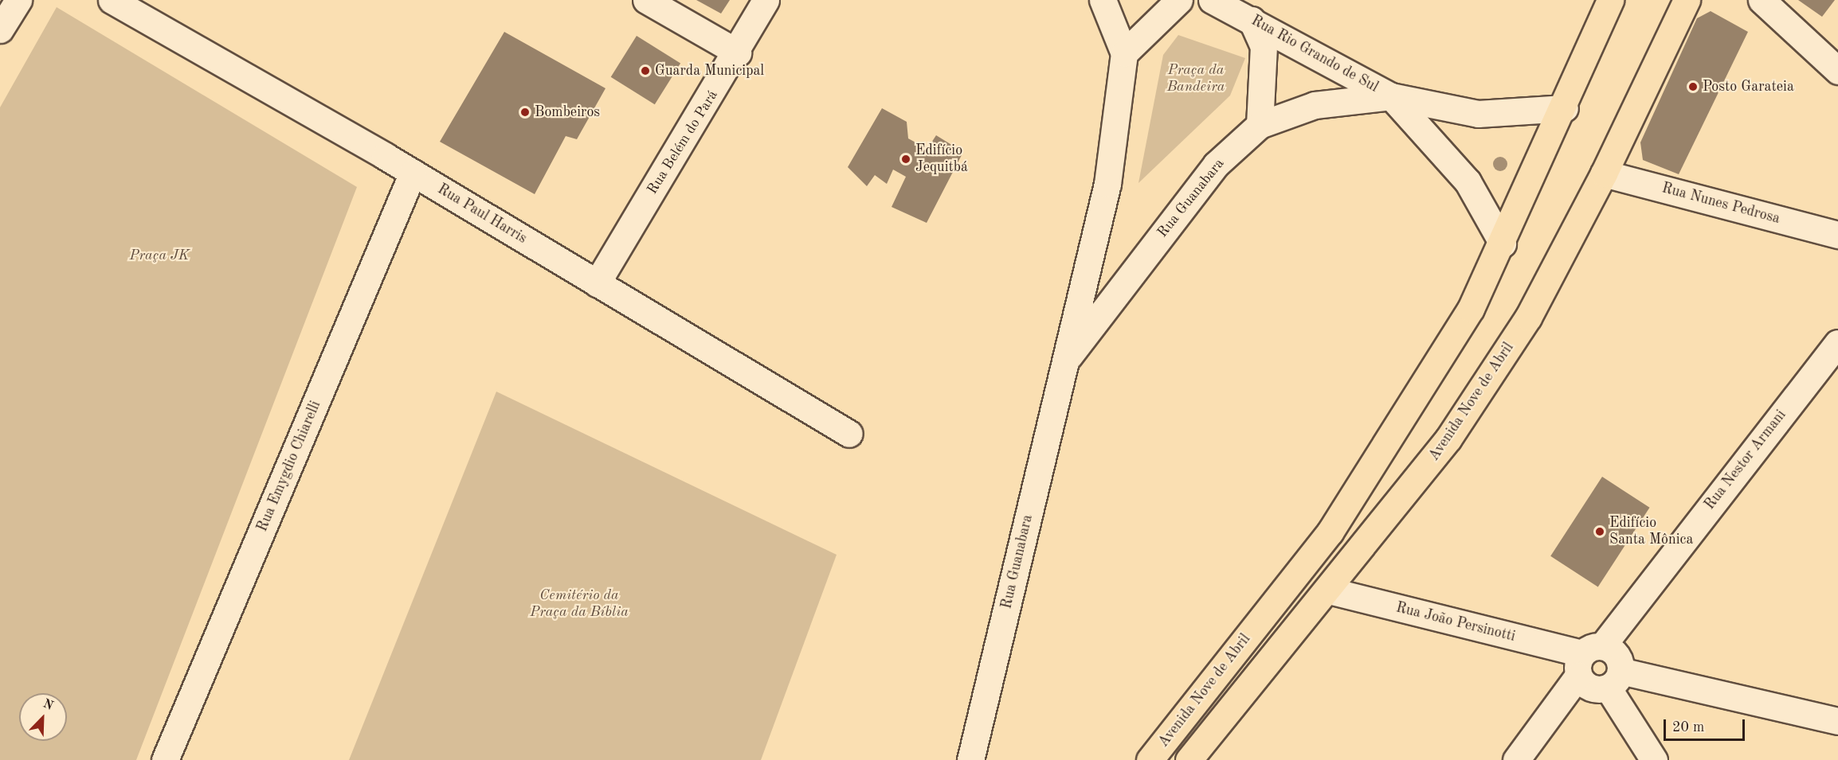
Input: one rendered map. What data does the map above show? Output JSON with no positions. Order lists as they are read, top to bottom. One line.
{"streets":{"main road":["Avenida Nove de Abril"],"street":["Rua Rio Grando de Sul","Rua Belém do Pará","Rua Guanabara","Rua Nunes Pedrosa","Rua Paul Harris","Rua Nestor Armani","Rua Emygdio Chiarelli","Rua João Persinotti"]},"crossings":[["Rua Rio Grando de Sul","Rua Guanabara"],["Rua Rio Grando de Sul","Avenida Nove de Abril"],["Rua Belém do Pará","Rua Paul Harris"],["Rua Nunes Pedrosa","Avenida Nove de Abril"],["Rua Paul Harris","Rua Emygdio Chiarelli"],["Avenida Nove de Abril","Rua João Persinotti"],["Rua Nestor Armani","Rua João Persinotti"]],"parks":["Praça da Bandeira","Praça JK","Cemitério da Praça da Bíblia"],"places":["Guarda Municipal","Posto Garateia","Bombeiros","Edifício Jequitbá","Edifício Santa Mônica"],"scale_bar":"20 m","north":"top right"}
